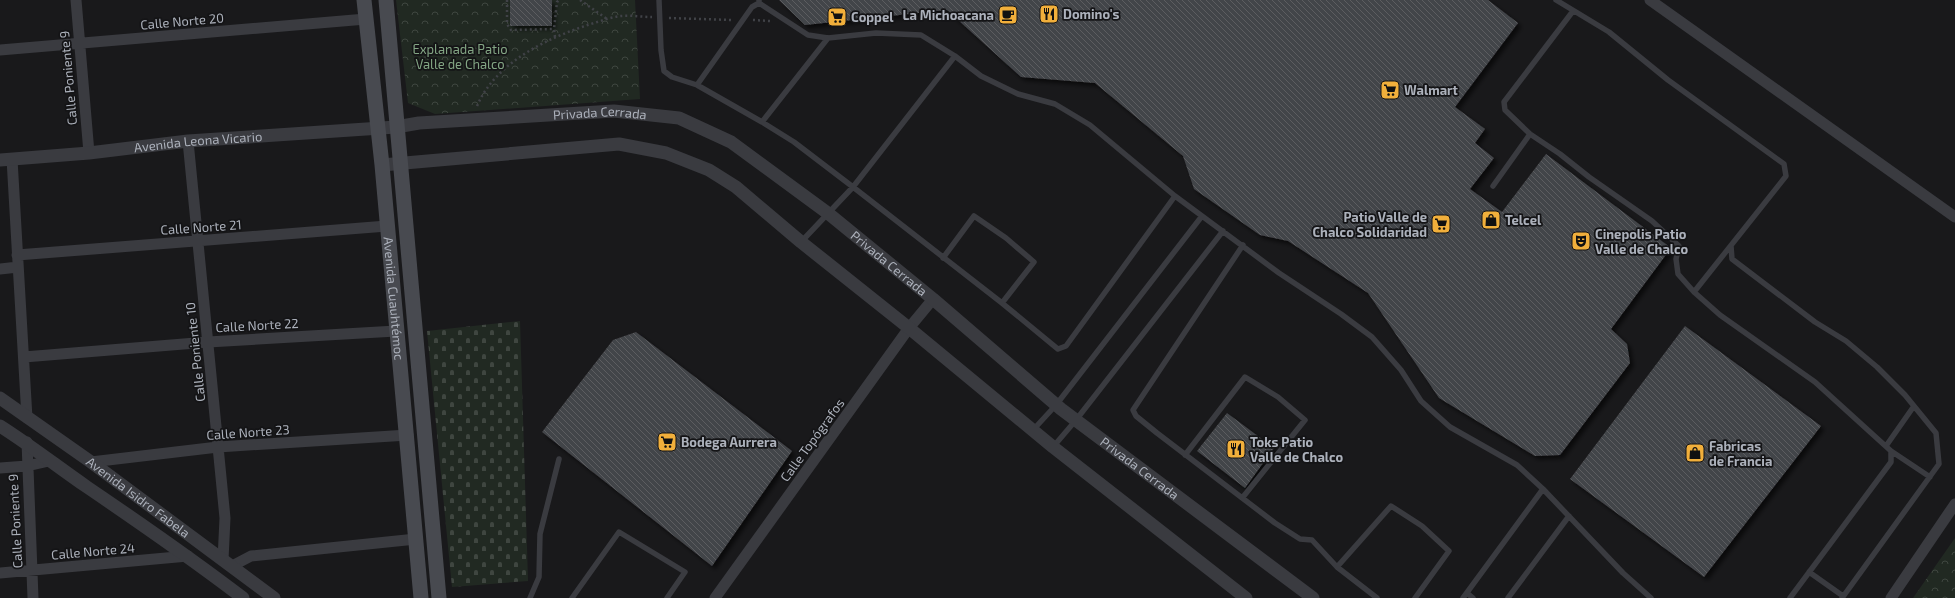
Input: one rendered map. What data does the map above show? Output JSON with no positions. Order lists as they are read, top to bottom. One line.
{"streets":{"main road":["Avenida Cuauhtémoc"],"street":["Calle Norte 20","Calle Poniente 9","Privada Cerrada","Avenida Leona Vicario","Calle Norte 21","Calle Norte 22","Calle Poniente 10","Calle Norte 23","Calle Topógrafos","Avenida Isidro Fabela","Calle Norte 24"]},"crossings":[["Calle Norte 20","Calle Poniente 9"],["Calle Norte 20","Avenida Cuauhtémoc"],["Calle Poniente 9","Avenida Leona Vicario"],["Calle Poniente 9","Avenida Isidro Fabela"],["Calle Poniente 9","Calle Norte 24"],["Privada Cerrada","Avenida Leona Vicario"],["Privada Cerrada","Avenida Cuauhtémoc"],["Privada Cerrada","Calle Topógrafos"],["Avenida Leona Vicario","Avenida Cuauhtémoc"],["Avenida Leona Vicario","Calle Poniente 10"],["Calle Norte 21","Avenida Cuauhtémoc"],["Calle Norte 21","Calle Poniente 10"],["Avenida Cuauhtémoc","Calle Norte 22"],["Avenida Cuauhtémoc","Calle Norte 23"],["Calle Norte 22","Calle Poniente 10"],["Calle Poniente 10","Calle Norte 23"],["Calle Poniente 10","Avenida Isidro Fabela"],["Calle Norte 23","Avenida Isidro Fabela"],["Avenida Isidro Fabela","Calle Norte 24"]],"parks":["Explanada Patio Valle de Chalco"],"places":{"restaurant":["Domino's","Toks Patio Valle de Chalco"],"cafe":["La Michoacana"],"supermarket":["Coppel","Walmart","Patio Valle de Chalco Solidaridad","Bodega Aurrera"],"shop":["Telcel","Fabricas de Francia"],"theatre":["Cinepolis Patio Valle de Chalco"]}}
